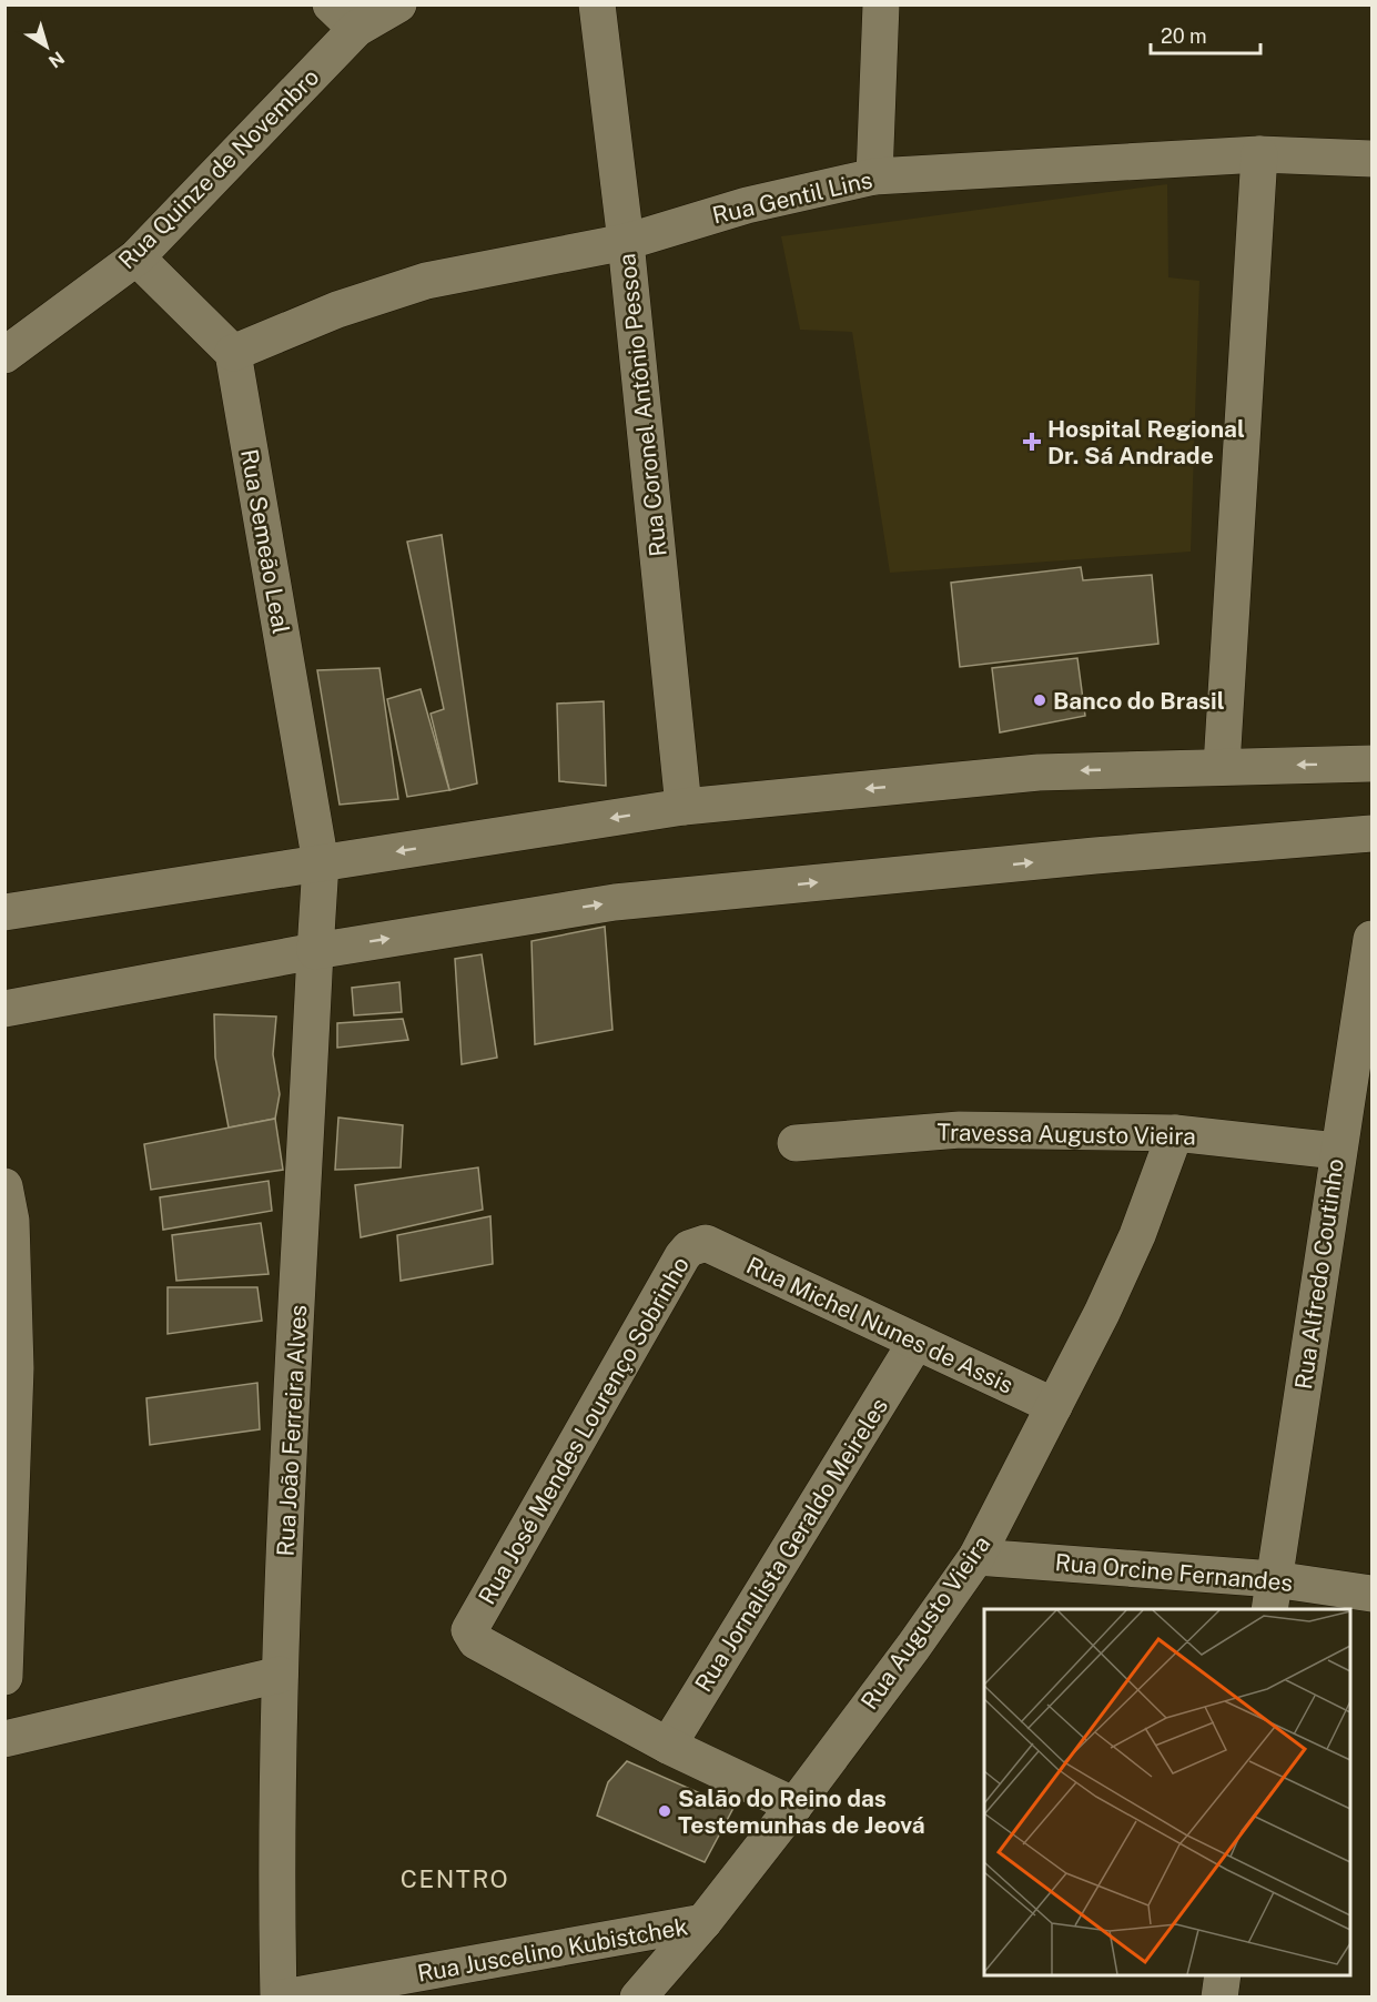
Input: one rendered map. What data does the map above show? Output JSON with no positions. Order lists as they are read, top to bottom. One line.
{"streets":{"street":["Rua Quinze de Novembro","Rua Gentil Lins","Rua Coronel Antônio Pessoa","Rua Semeão Leal","Travessa Augusto Vieira","Rua Alfredo Coutinho","Rua Michel Nunes de Assis","Rua João Ferreira Alves","Rua José Mendes Lourenço Sobrinho","Rua Jornalista Geraldo Meireles","Rua Orcine Fernandes","Rua Augusto Vieira","Rua Juscelino Kubistchek"]},"crossings":[["Rua Gentil Lins","Rua Coronel Antônio Pessoa"],["Rua Gentil Lins","Rua Semeão Leal"],["Rua Semeão Leal","Rua João Ferreira Alves"],["Travessa Augusto Vieira","Rua Alfredo Coutinho"],["Travessa Augusto Vieira","Rua Augusto Vieira"],["Rua Alfredo Coutinho","Rua Orcine Fernandes"],["Rua Michel Nunes de Assis","Rua José Mendes Lourenço Sobrinho"],["Rua Michel Nunes de Assis","Rua Jornalista Geraldo Meireles"],["Rua Michel Nunes de Assis","Rua Augusto Vieira"],["Rua João Ferreira Alves","Rua Juscelino Kubistchek"],["Rua José Mendes Lourenço Sobrinho","Rua Jornalista Geraldo Meireles"],["Rua Orcine Fernandes","Rua Augusto Vieira"],["Rua Augusto Vieira","Rua Juscelino Kubistchek"]],"districts":["CENTRO"],"places":{"health":["Hospital Regional Dr. Sá Andrade"],"other":["Banco do Brasil","Salão do Reino das Testemunhas de Jeová"]},"scale_bar":"20 m","north":"bottom right"}
